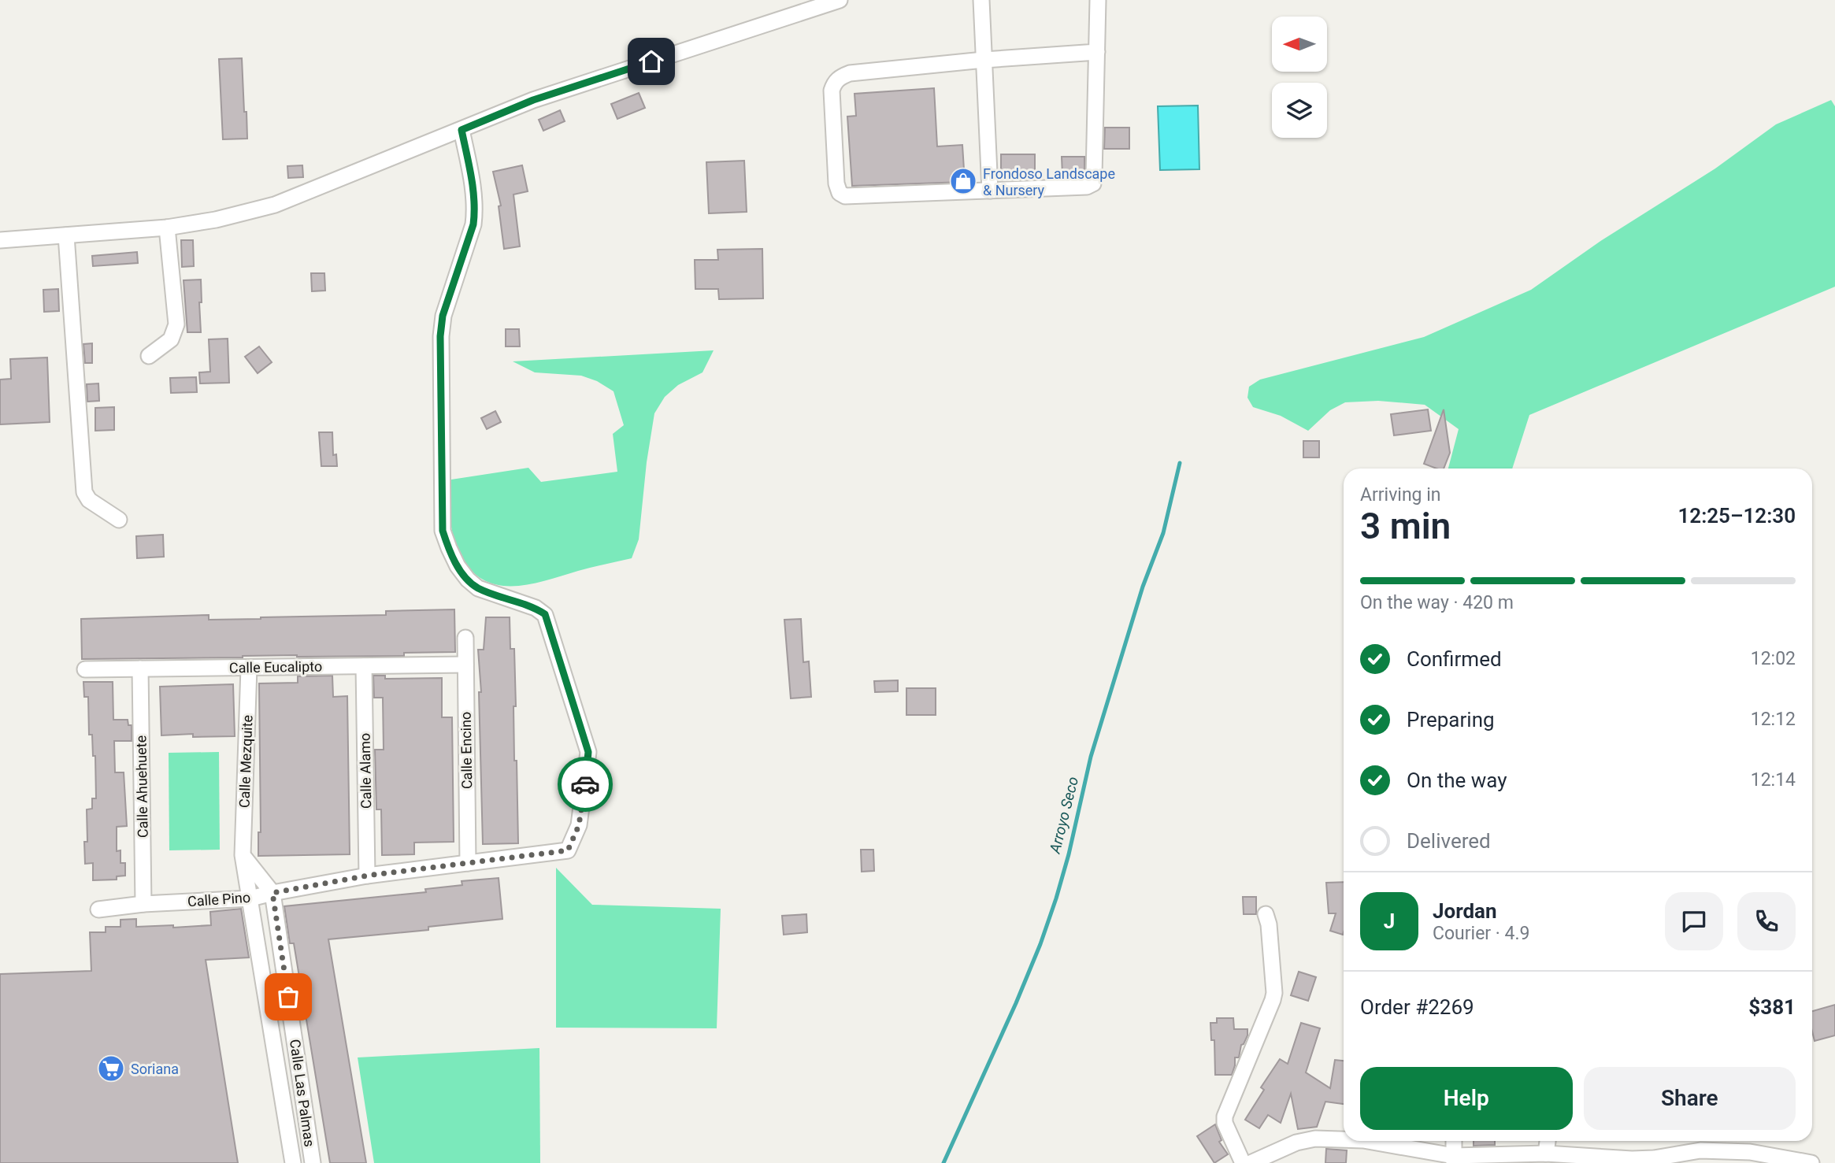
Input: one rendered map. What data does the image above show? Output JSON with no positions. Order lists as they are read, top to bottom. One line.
{"streets":{"street":["Calle Eucalipto","Calle Encino","Calle Mezquite","Calle Alamo","Calle Ahuehuete","Calle Pino","Calle Las Palmas"]},"crossings":[["Calle Eucalipto","Calle Encino"],["Calle Eucalipto","Calle Mezquite"],["Calle Eucalipto","Calle Alamo"],["Calle Eucalipto","Calle Ahuehuete"],["Calle Encino","Calle Pino"],["Calle Mezquite","Calle Pino"],["Calle Mezquite","Calle Las Palmas"],["Calle Alamo","Calle Pino"],["Calle Ahuehuete","Calle Pino"],["Calle Pino","Calle Las Palmas"]],"water":["Arroyo Seco"],"places":{"shop":["Frondoso Landscape & Nursery"],"supermarket":["Soriana"]},"north":"left","page":{"heading":["3 min","Arriving in","12:25–12:30"],"panel":["Jordan","Courier · 4.9","Order #2269","$381"],"bar":"On the way · 420 m","list":[["Confirmed","12:02"],["Preparing","12:12"],["On the way","12:14"],"Delivered"],"round":"J","buttons":["Help","Share"]}}
